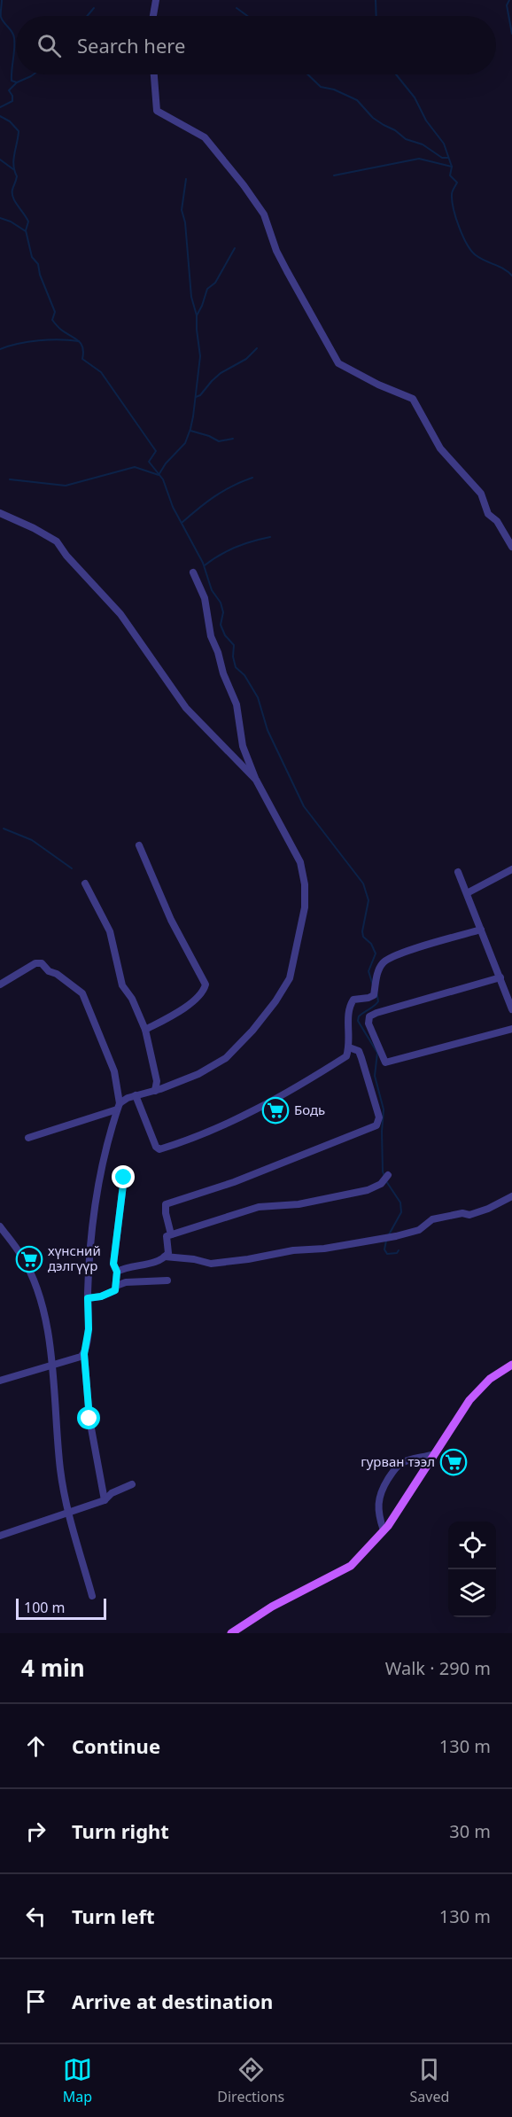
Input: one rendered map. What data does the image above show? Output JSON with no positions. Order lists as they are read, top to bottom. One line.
{"places":{"supermarket":["Бодь","хүнсний дэлгүүр","гурван тээл"]},"scale_bar":"100 m","page":{"search":"Search here","scale":"100 m","heading":["4 min","Walk · 290 m"],"list":[["Continue","130 m"],["Turn right","30 m"],["Turn left","130 m"],"Arrive at destination"],"nav":["Map","Directions","Saved"]}}
